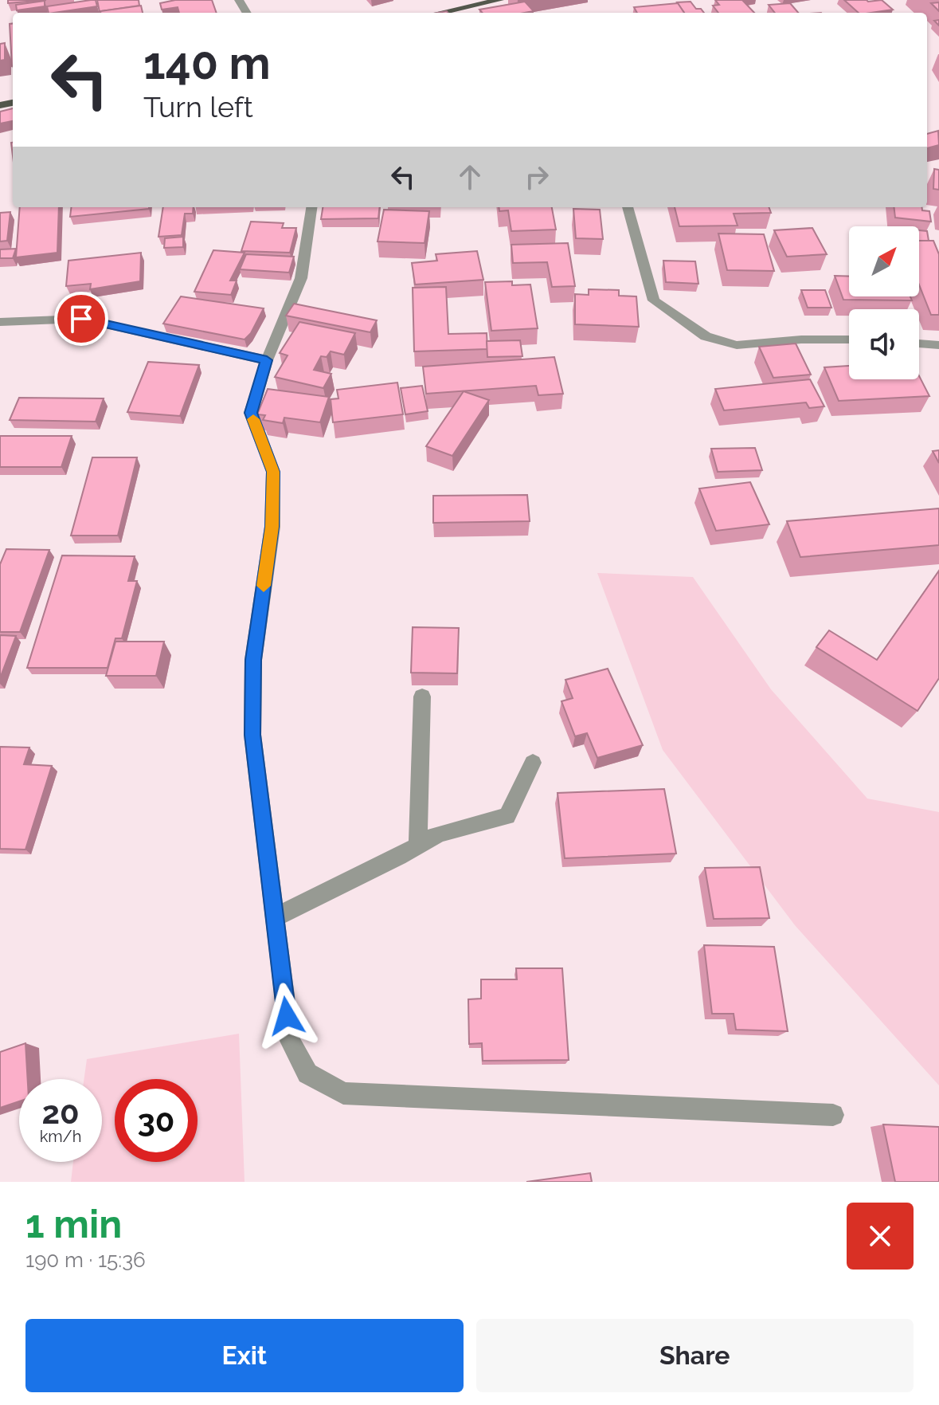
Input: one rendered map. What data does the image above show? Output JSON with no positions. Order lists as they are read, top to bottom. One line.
{"north":"top right","page":{"turn":["140 m","Turn left"],"speed":"20 km/h","limit":"30","heading":["1 min","190 m · 15:36"],"buttons":["Exit","Share"]}}
